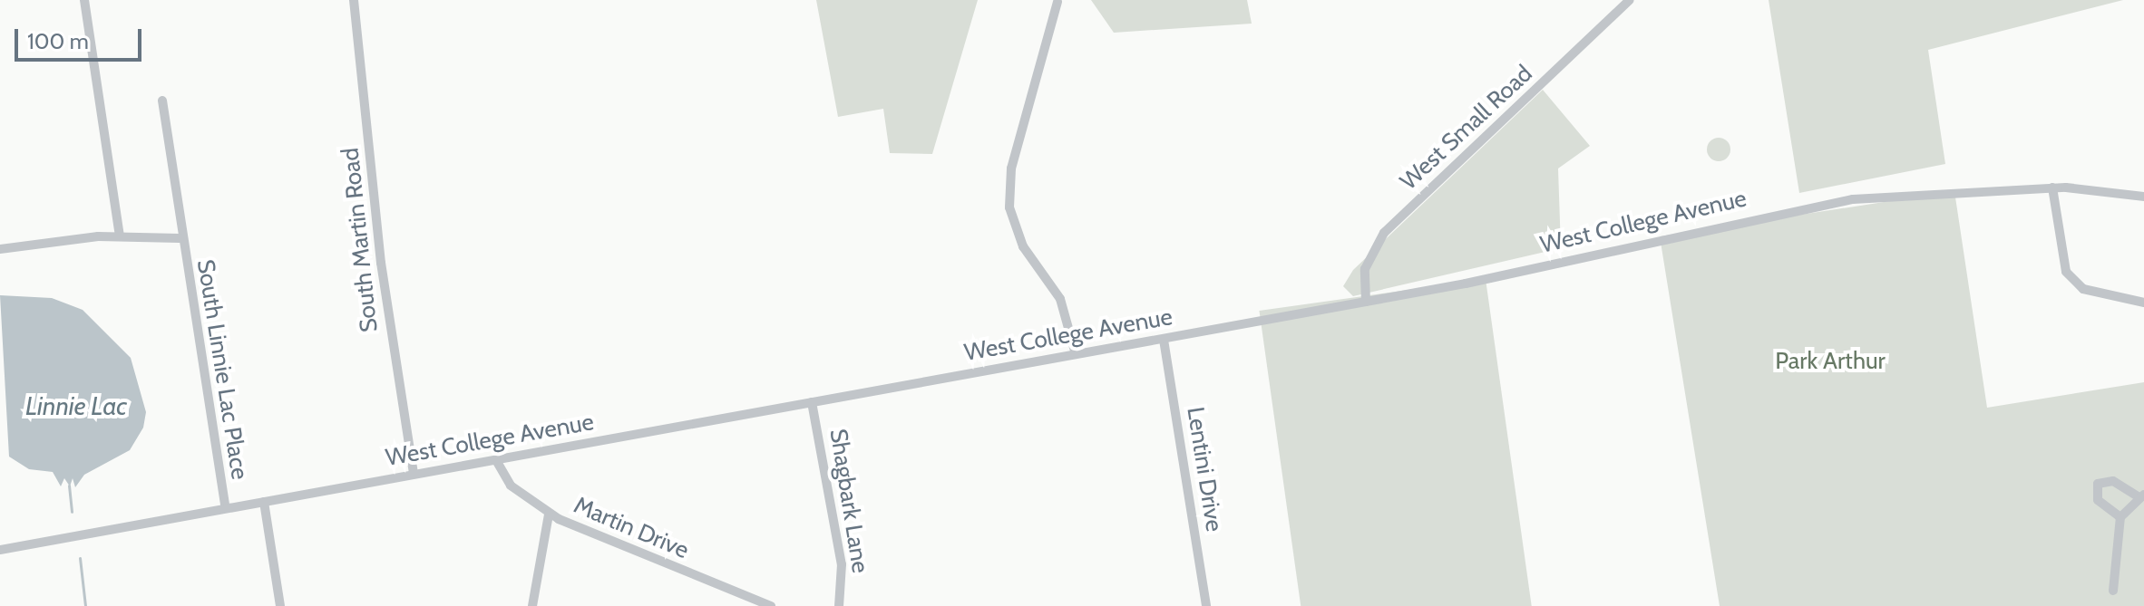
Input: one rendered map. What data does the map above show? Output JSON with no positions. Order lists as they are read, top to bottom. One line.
{"streets":{"street":["West Small Road","West College Avenue","South Martin Road","South Linnie Lac Place","Lentini Drive","Shagbark Lane","Martin Drive"]},"crossings":[["West Small Road","West College Avenue"],["West College Avenue","South Martin Road"],["West College Avenue","South Linnie Lac Place"],["West College Avenue","Lentini Drive"],["West College Avenue","Shagbark Lane"],["West College Avenue","Martin Drive"]],"water":["Linnie Lac"],"parks":["Park Arthur"],"scale_bar":"100 m"}
